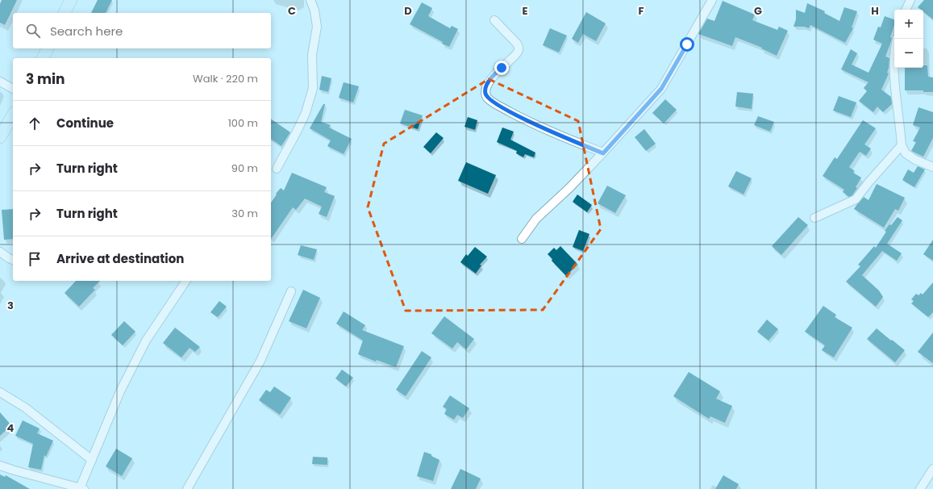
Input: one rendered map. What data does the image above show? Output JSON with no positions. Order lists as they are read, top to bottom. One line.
{"page":{"map_buttons":["+","−"],"search":"Search here","heading":["3 min","Walk · 220 m"],"list":[["Continue","100 m"],["Turn right","90 m"],["Turn right","30 m"],"Arrive at destination"]},"grid":{"columns":["C","D","E","F","G","H"],"rows":["3","4"]}}
